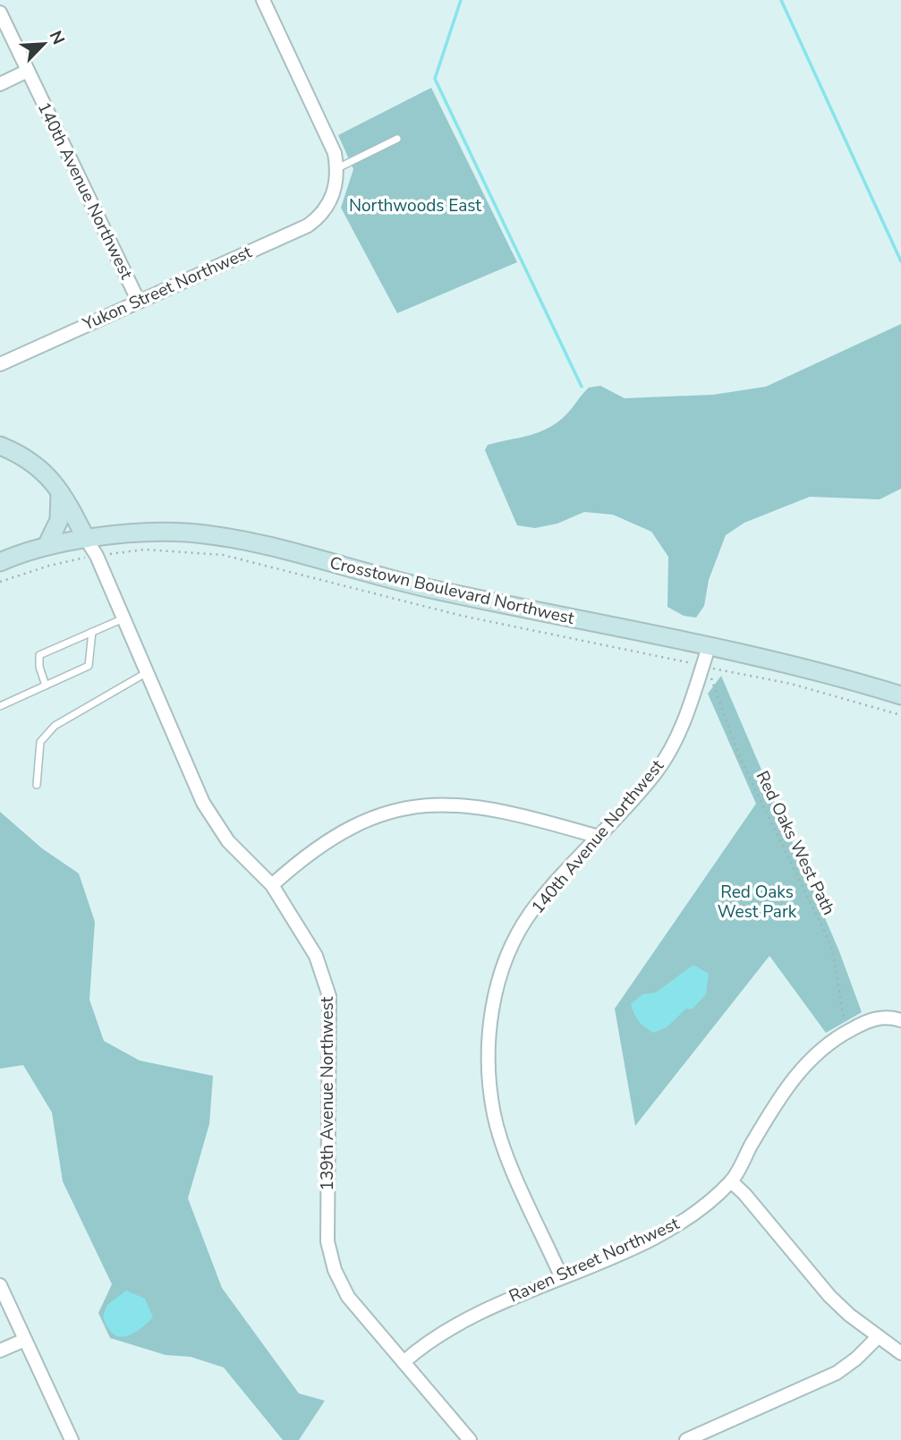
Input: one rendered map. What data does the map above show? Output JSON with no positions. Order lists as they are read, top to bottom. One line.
{"streets":{"street":["140th Avenue Northwest","Yukon Street Northwest","Crosstown Boulevard Northwest","139th Avenue Northwest","Raven Street Northwest"],"path":["Red Oaks West Path"]},"crossings":[["140th Avenue Northwest","Yukon Street Northwest"],["140th Avenue Northwest","Crosstown Boulevard Northwest"],["140th Avenue Northwest","Raven Street Northwest"],["Crosstown Boulevard Northwest","139th Avenue Northwest"],["Red Oaks West Path","Raven Street Northwest"],["139th Avenue Northwest","Raven Street Northwest"]],"parks":["Northwoods East","Red Oaks West Park"],"north":"top right"}
